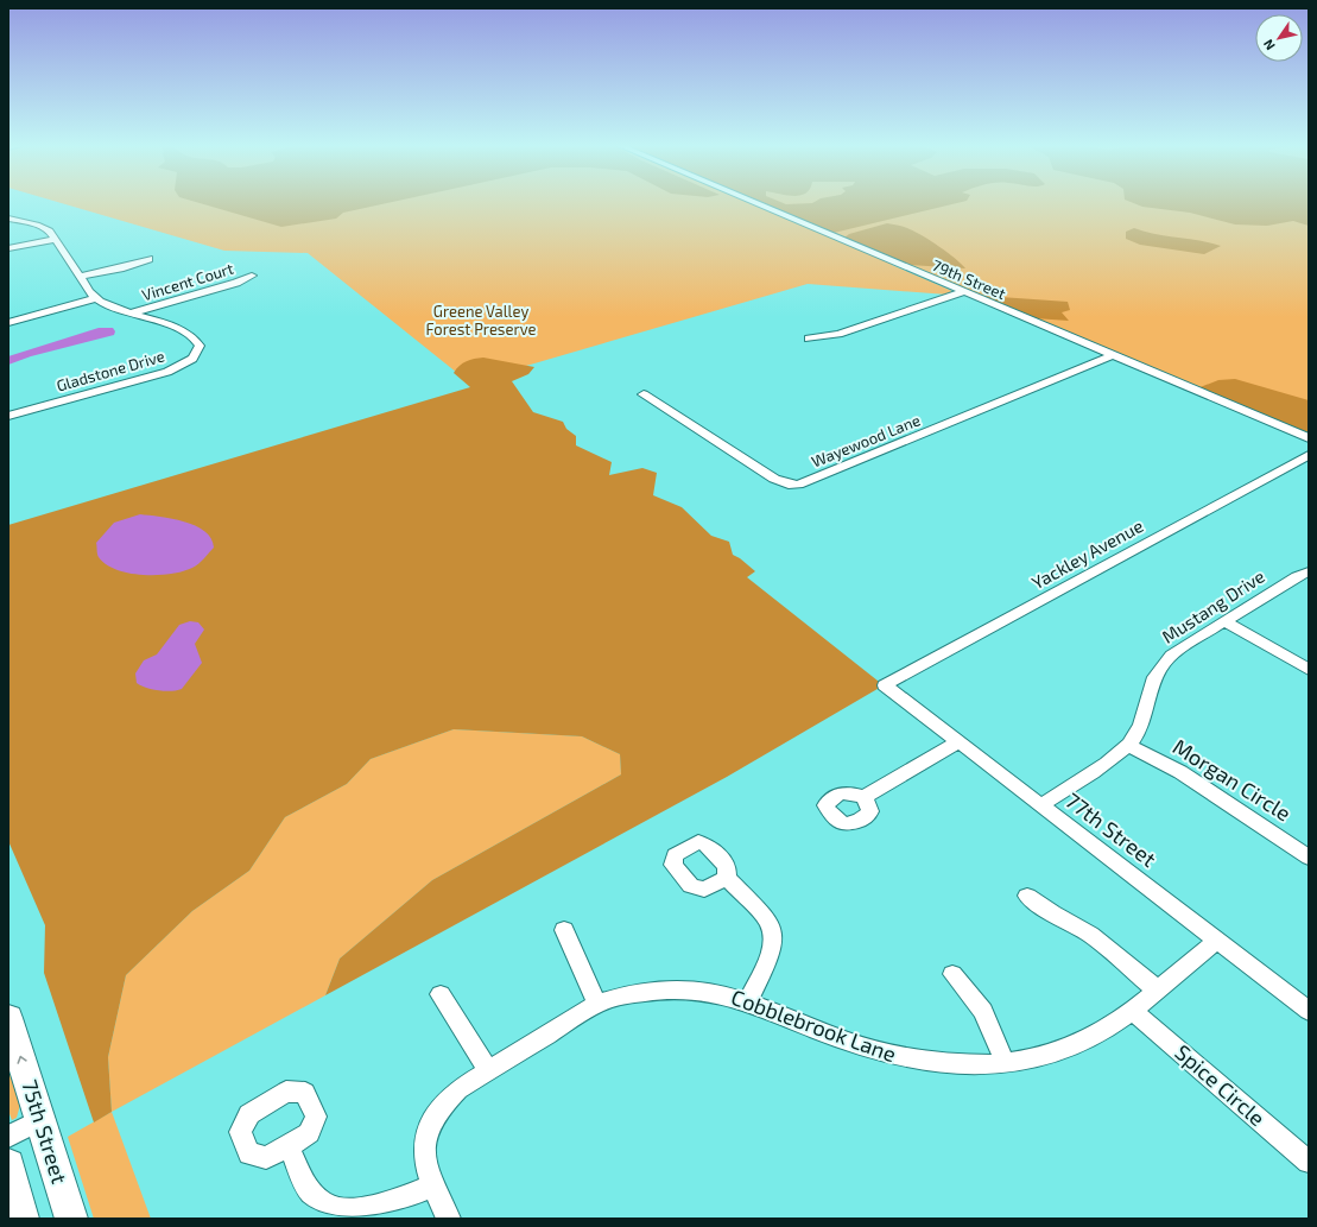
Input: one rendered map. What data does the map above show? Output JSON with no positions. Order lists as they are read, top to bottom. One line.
{"streets":{"main road":["75th Street"],"street":["79th Street","Vincent Court","Gladstone Drive","Wayewood Lane","Yackley Avenue","Mustang Drive","Morgan Circle","77th Street","Cobblebrook Lane","Spice Circle"]},"crossings":[["79th Street","Wayewood Lane"],["Vincent Court","Gladstone Drive"],["Yackley Avenue","77th Street"],["Mustang Drive","Morgan Circle"],["Mustang Drive","77th Street"],["77th Street","Cobblebrook Lane"],["Cobblebrook Lane","Spice Circle"]],"one_way":["75th Street"],"parks":["Greene Valley Forest Preserve"],"north":"bottom left"}
